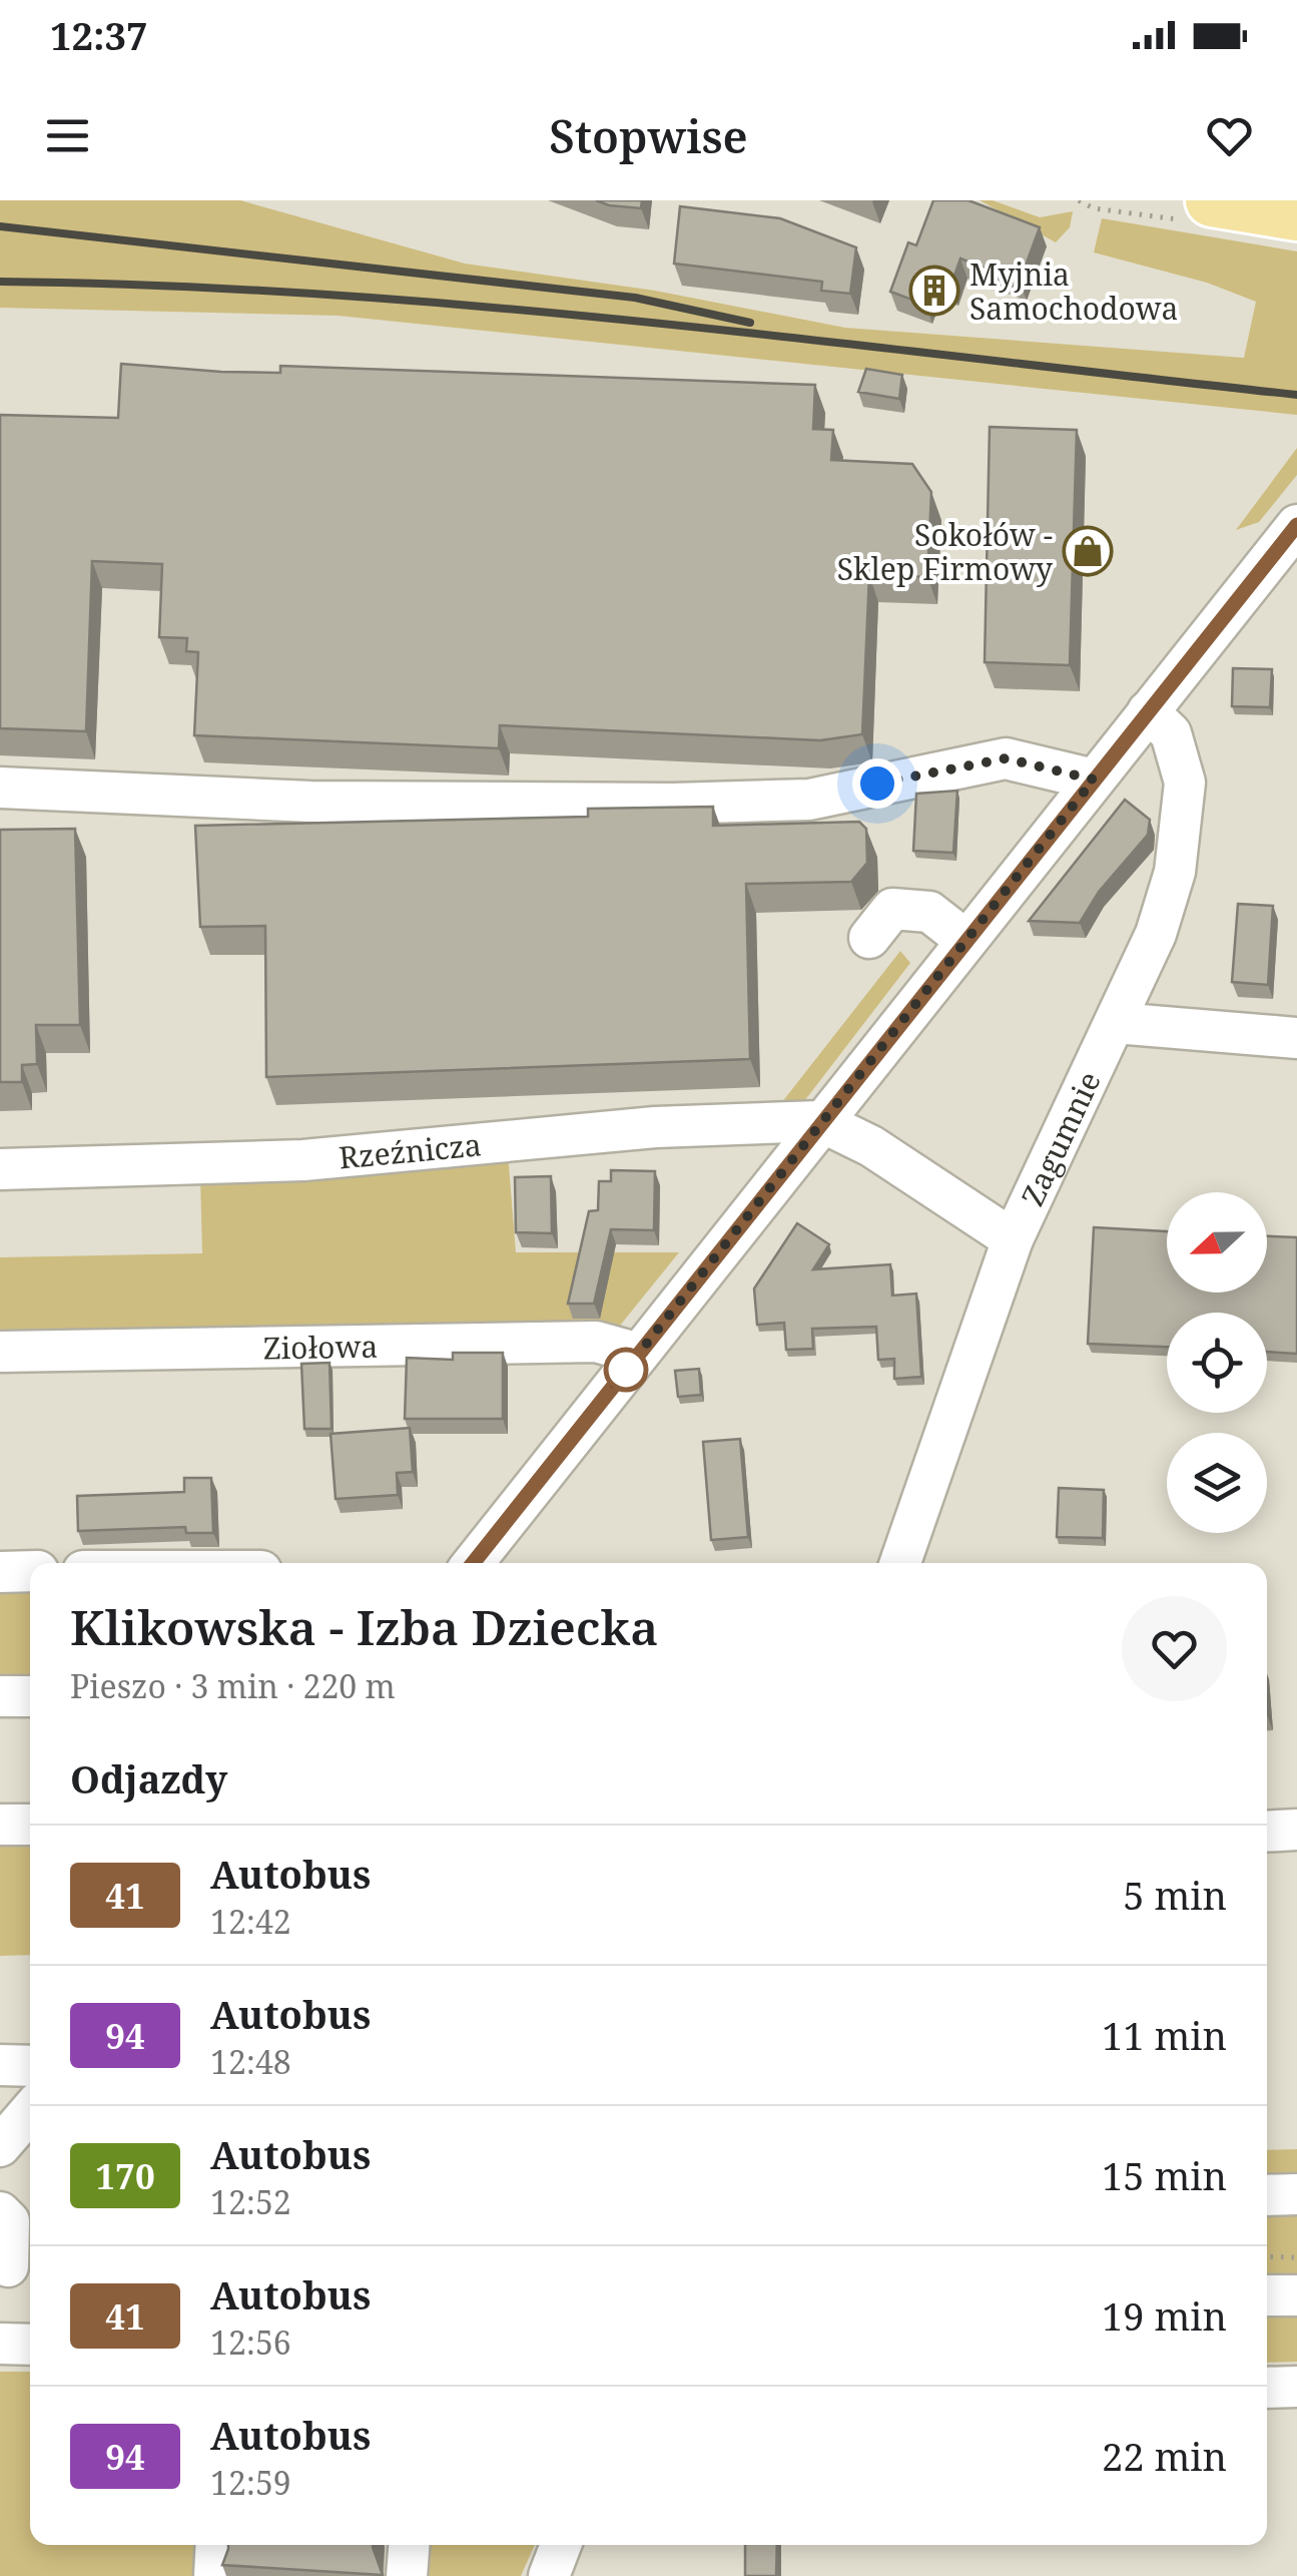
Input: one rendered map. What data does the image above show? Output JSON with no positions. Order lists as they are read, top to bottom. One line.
{"streets":{"street":["Zagumnie","Rzeźnicza","Ziołowa"]},"places":{"building":["Myjnia Samochodowa"],"shop":["Sokołów - Sklep Firmowy"]},"lines":["bus line 41"],"north":"left","page":{"status":"12:37","header":"Stopwise","heading":[["Klikowska - Izba Dziecka","Pieszo · 3 min · 220 m"],"Odjazdy"],"list":[{"mark":"41","name":"Autobus","note":"12:42","value":"5 min"},{"mark":"94","name":"Autobus","note":"12:48","value":"11 min"},{"mark":"170","name":"Autobus","note":"12:52","value":"15 min"},{"mark":"41","name":"Autobus","note":"12:56","value":"19 min"},{"mark":"94","name":"Autobus","note":"12:59","value":"22 min"}]}}
